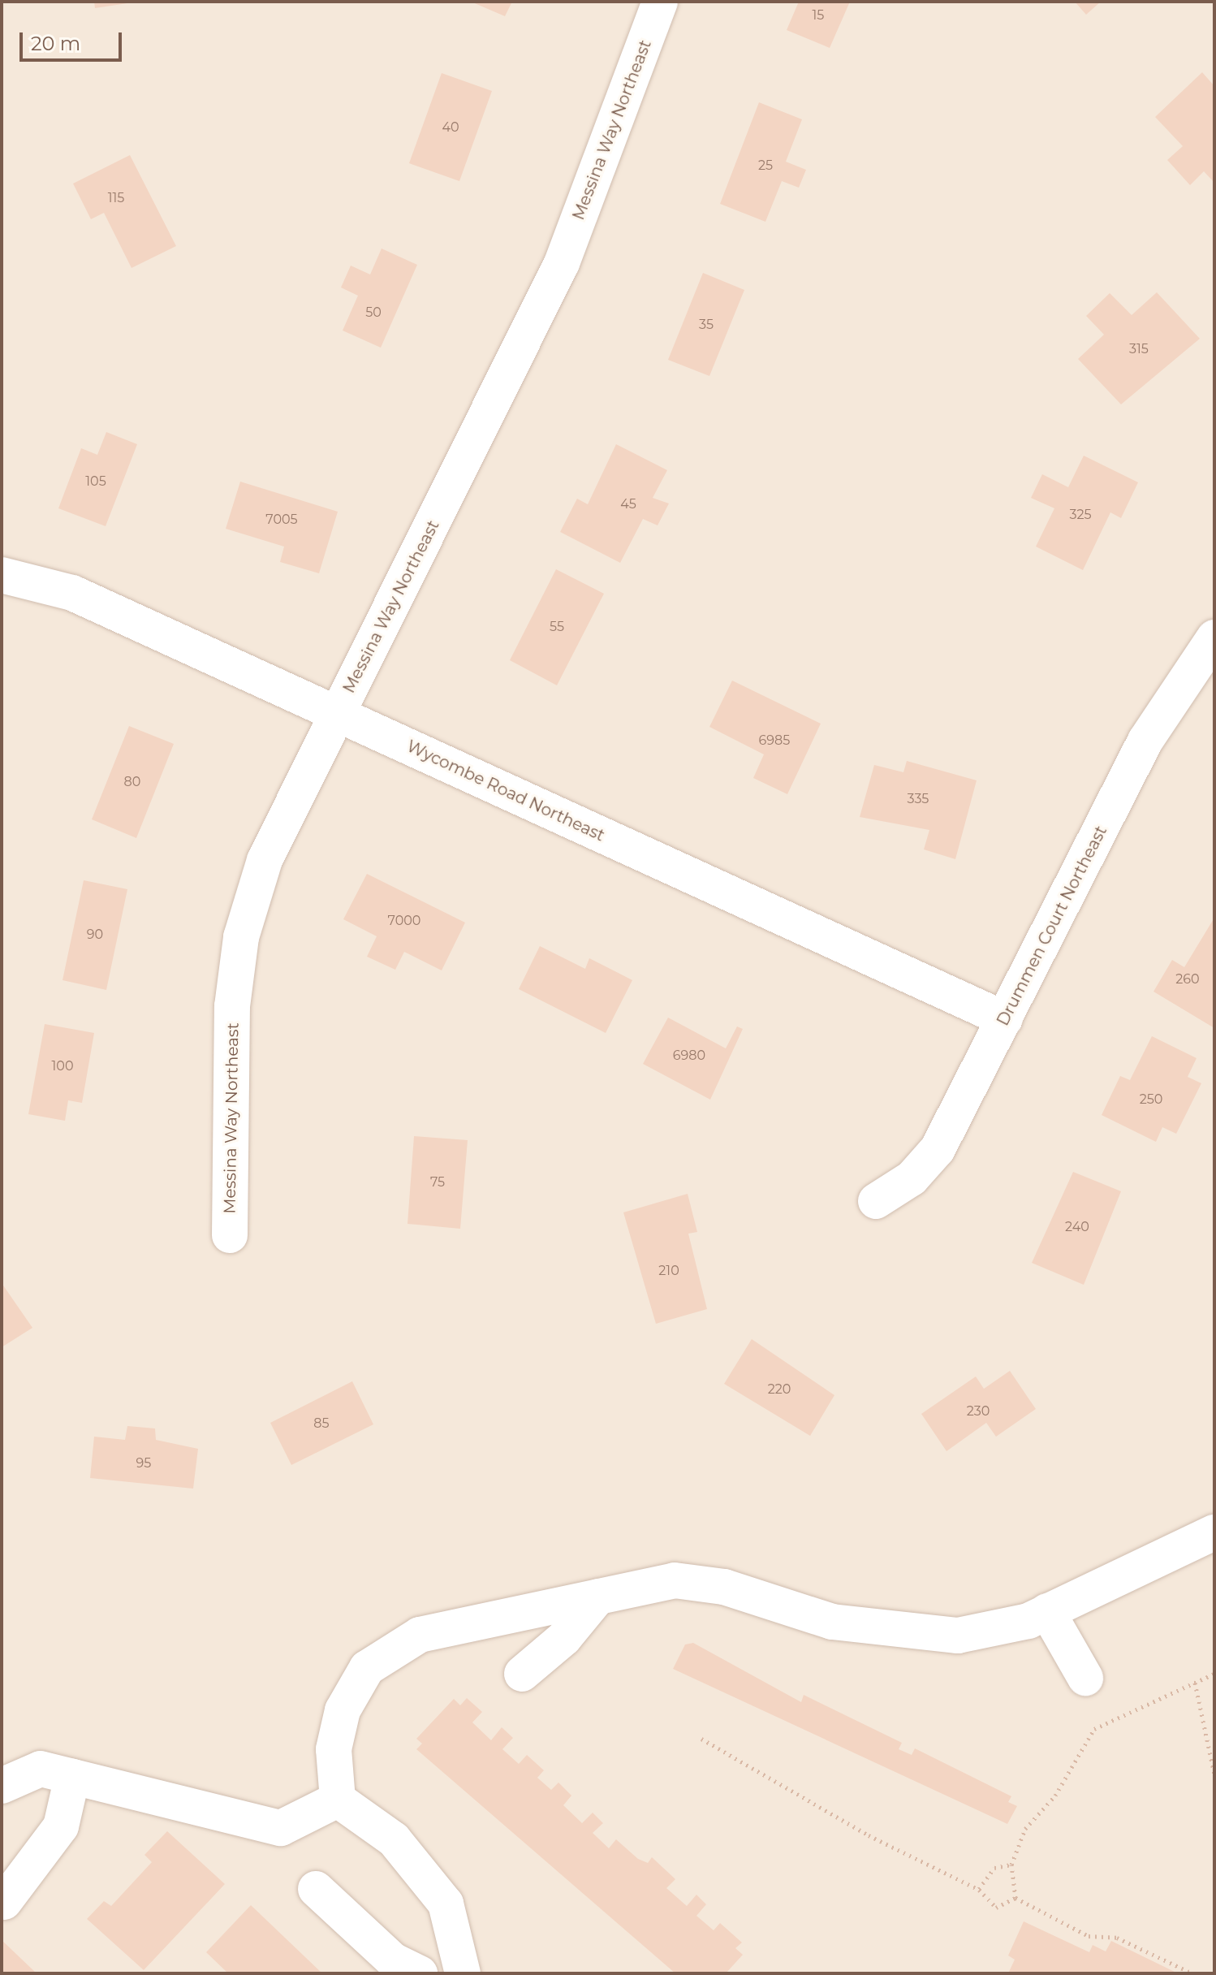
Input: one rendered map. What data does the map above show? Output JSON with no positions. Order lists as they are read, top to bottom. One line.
{"streets":{"street":["Messina Way Northeast","Wycombe Road Northeast","Drummen Court Northeast"]},"crossings":[["Messina Way Northeast","Wycombe Road Northeast"],["Wycombe Road Northeast","Drummen Court Northeast"]],"house_numbers":["15","40","25","115","50","35","315","105","45","325","7005","55","6985","80","335","7000","90","260","6980","100","250","75","240","210","220","230","85","95"],"scale_bar":"20 m"}
